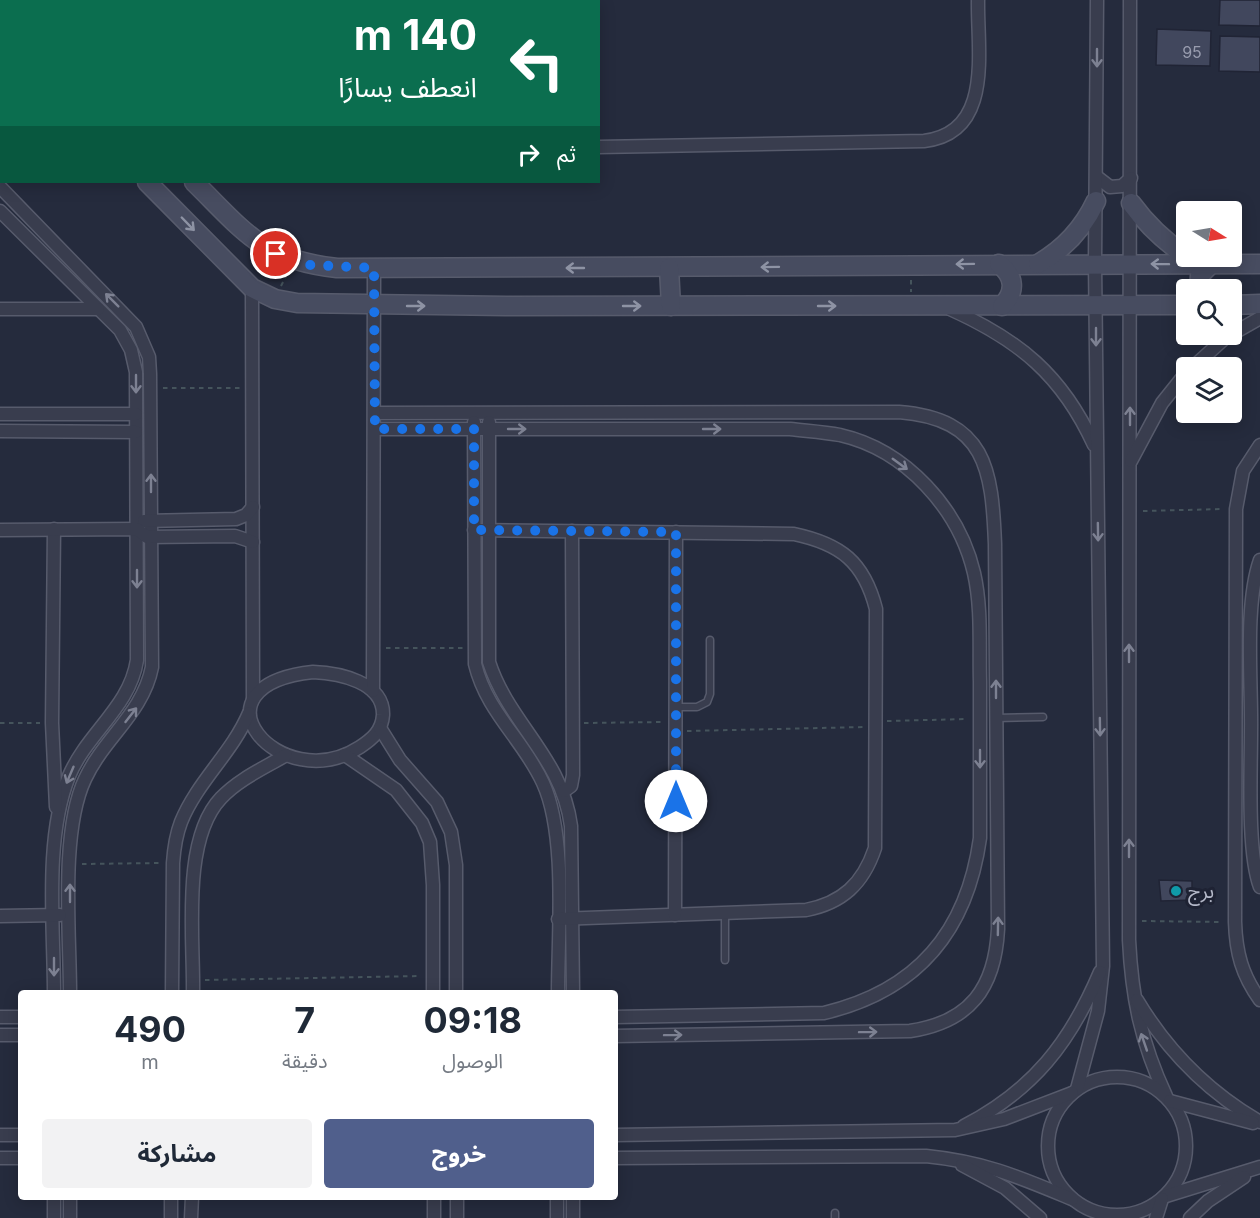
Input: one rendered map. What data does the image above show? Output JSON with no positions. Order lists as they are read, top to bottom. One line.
{"places":["برج"],"house_numbers":["95"],"north":"right","page":{"turn":["140 m","انعطف يسارًا"],"then":"ثم","eta":["09:18","الوصول","7","دقيقة","490","m"],"buttons":["خروج","مشاركة"]}}
